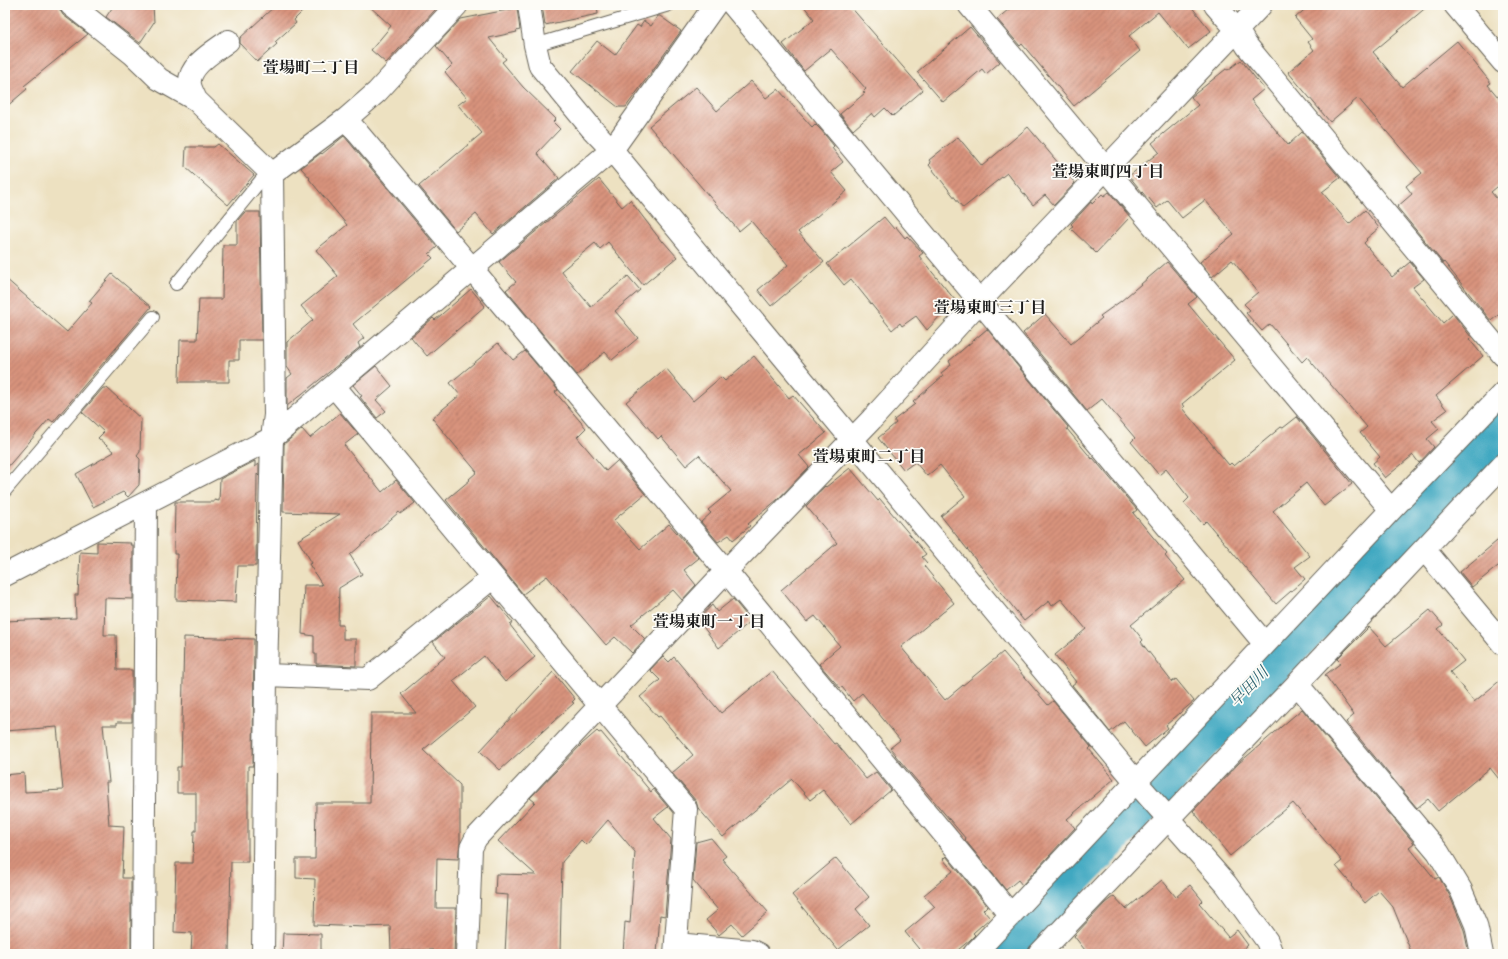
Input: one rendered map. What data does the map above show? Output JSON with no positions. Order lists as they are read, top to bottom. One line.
{"districts":["萱場町二丁目","萱場東町四丁目","萱場東町三丁目","萱場東町二丁目","萱場東町一丁目"],"water":["早田川"]}
